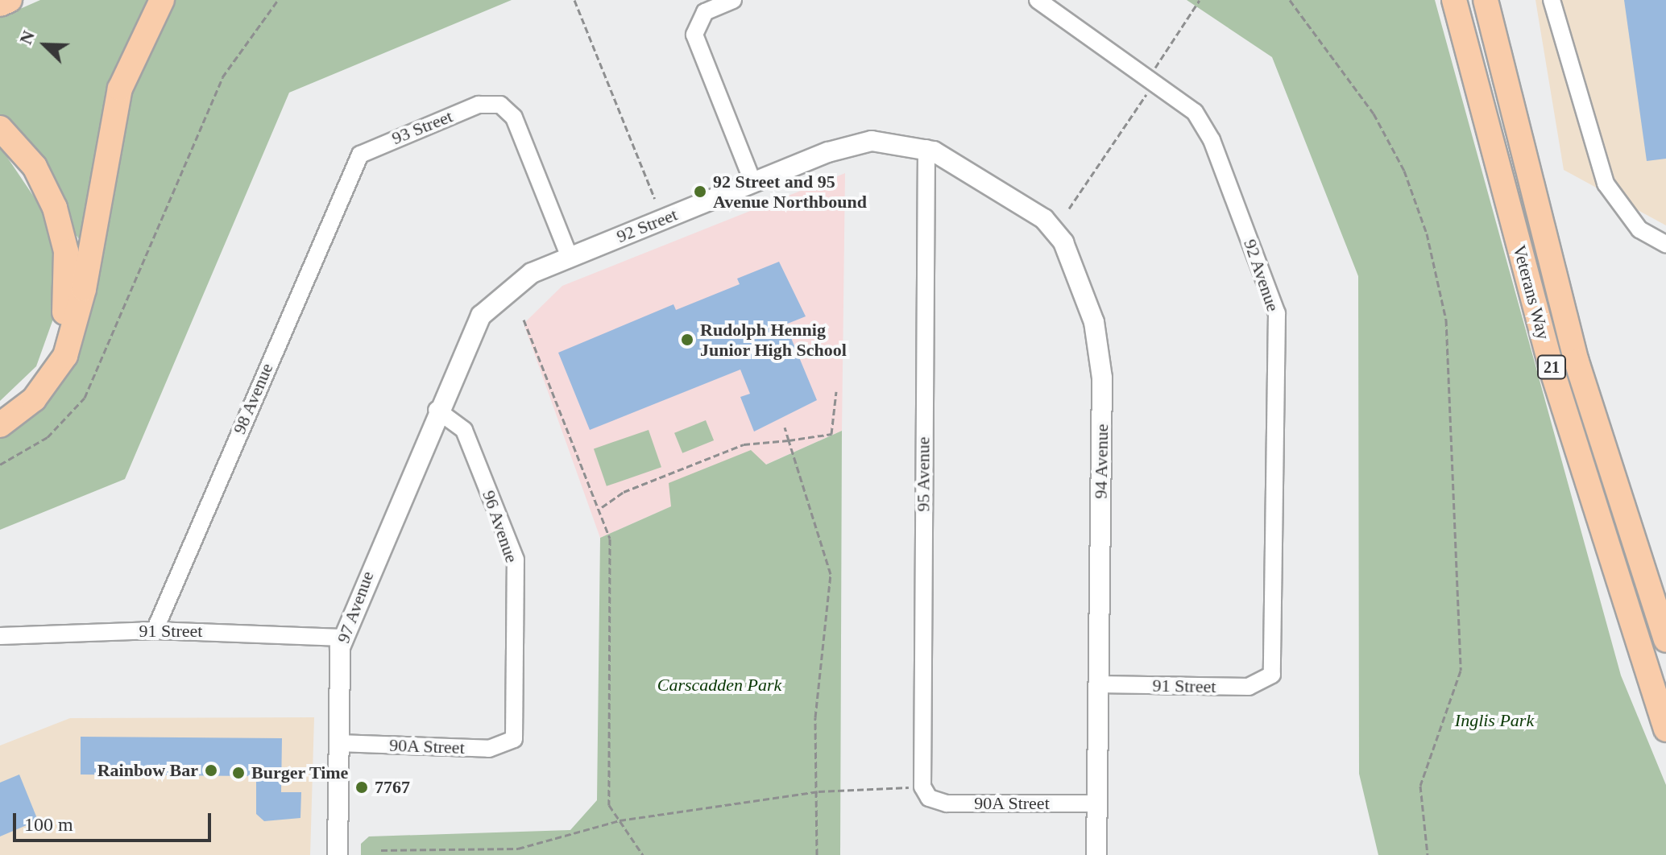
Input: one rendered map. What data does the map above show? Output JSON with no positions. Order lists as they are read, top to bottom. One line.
{"streets":{"main road":["Veterans Way","21"],"street":["93 Street","92 Street","92 Avenue","98 Avenue","94 Avenue","95 Avenue","96 Avenue","97 Avenue","91 Street","90A Street"]},"crossings":[["93 Street","92 Street"],["93 Street","98 Avenue"],["92 Street","94 Avenue"],["92 Street","95 Avenue"],["92 Street","96 Avenue"],["92 Street","97 Avenue"],["92 Avenue","91 Street"],["98 Avenue","91 Street"],["94 Avenue","95 Avenue"],["94 Avenue","91 Street"],["94 Avenue","90A Street"],["95 Avenue","90A Street"],["96 Avenue","97 Avenue"],["96 Avenue","90A Street"],["97 Avenue","91 Street"],["97 Avenue","90A Street"]],"parks":["Carscadden Park","Inglis Park"],"places":["92 Street and 95 Avenue Northbound","Rudolph Hennig Junior High School","Rainbow Bar","Burger Time","7767"],"scale_bar":"100 m","north":"top left"}
